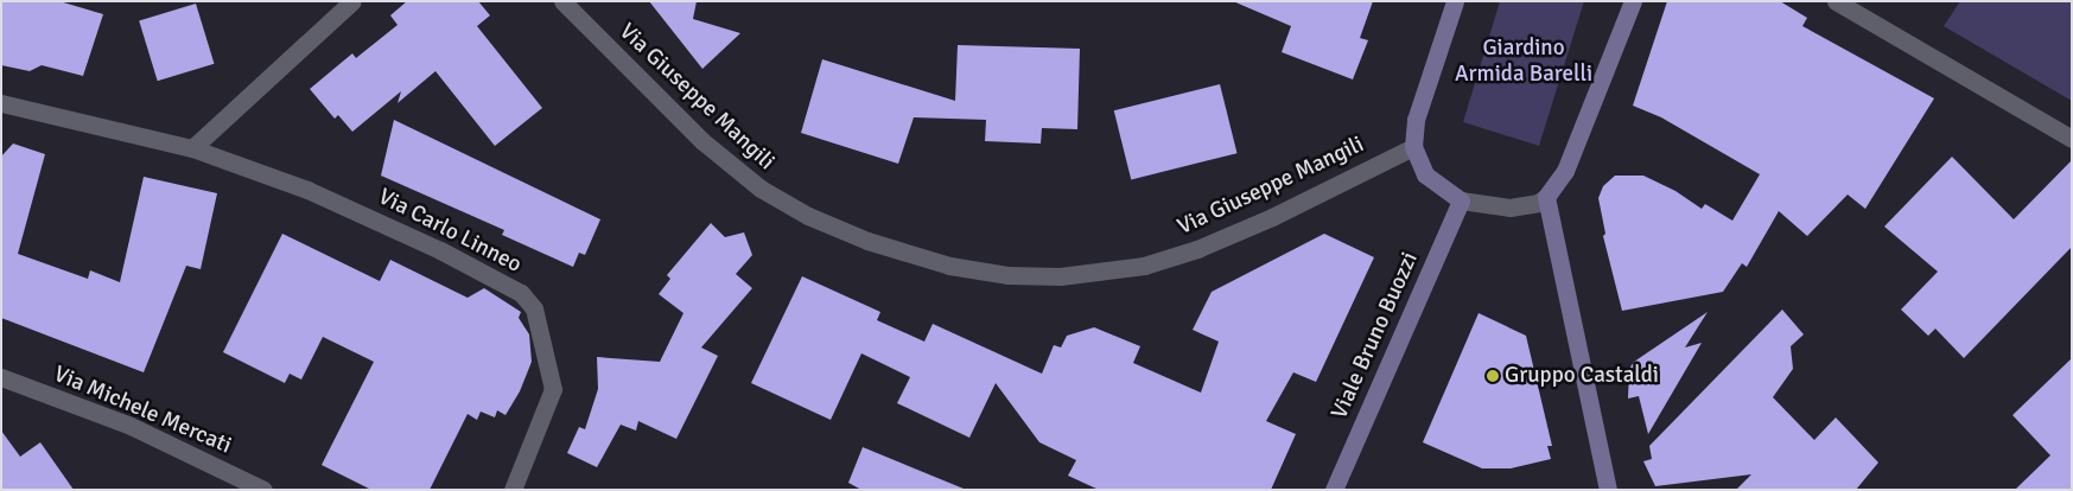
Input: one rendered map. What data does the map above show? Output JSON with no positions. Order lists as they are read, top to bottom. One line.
{"streets":{"street":["Via Giuseppe Mangili","Via Carlo Linneo","Viale Bruno Buozzi","Via Michele Mercati"]},"parks":["Giardino Armida Barelli"],"places":["Gruppo Castaldi"]}
